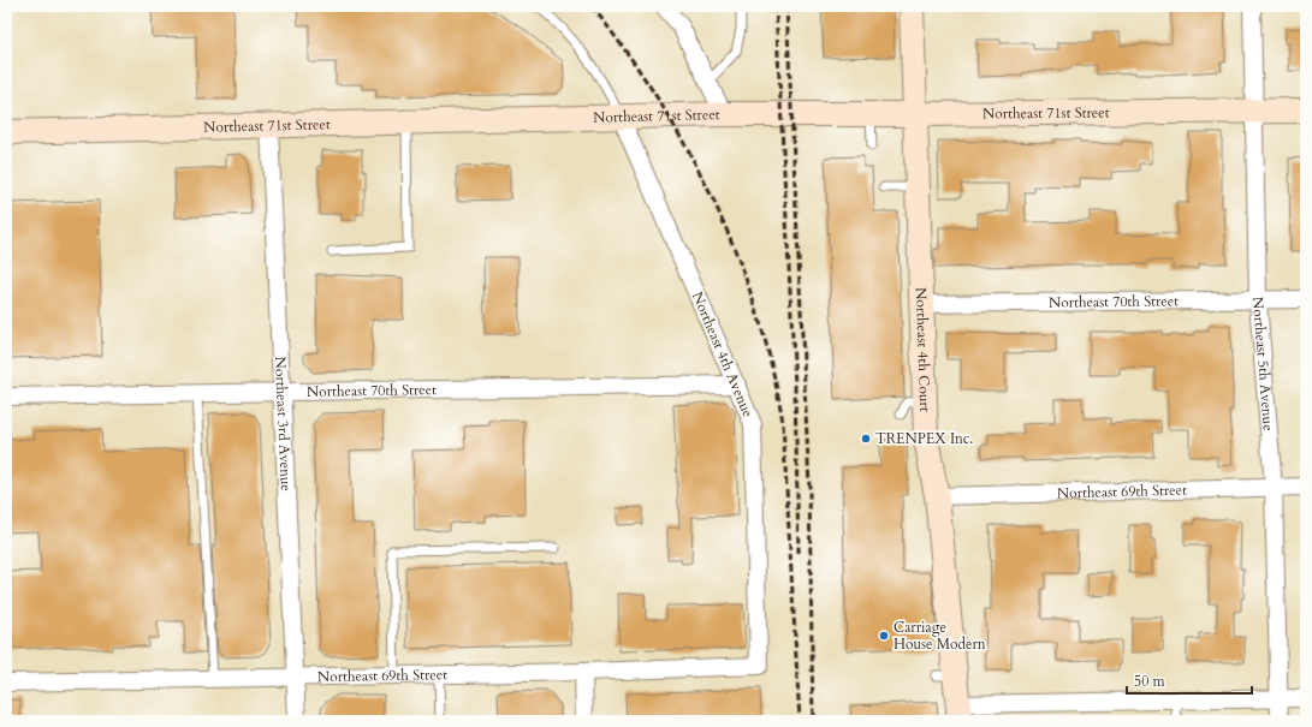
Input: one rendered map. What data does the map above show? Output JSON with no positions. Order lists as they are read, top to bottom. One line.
{"streets":{"street":["Northeast 71st Street","Northeast 70th Street","Northeast 4th Court","Northeast 4th Avenue","Northeast 5th Avenue","Northeast 3rd Avenue","Northeast 69th Street"]},"crossings":[["Northeast 71st Street","Northeast 4th Court"],["Northeast 71st Street","Northeast 4th Avenue"],["Northeast 71st Street","Northeast 5th Avenue"],["Northeast 71st Street","Northeast 3rd Avenue"],["Northeast 70th Street","Northeast 4th Court"],["Northeast 70th Street","Northeast 4th Avenue"],["Northeast 70th Street","Northeast 5th Avenue"],["Northeast 70th Street","Northeast 3rd Avenue"],["Northeast 4th Court","Northeast 69th Street"],["Northeast 4th Avenue","Northeast 69th Street"],["Northeast 5th Avenue","Northeast 69th Street"],["Northeast 3rd Avenue","Northeast 69th Street"]],"places":["TRENPEX Inc.","Carriage House Modern"],"scale_bar":"50 m"}
